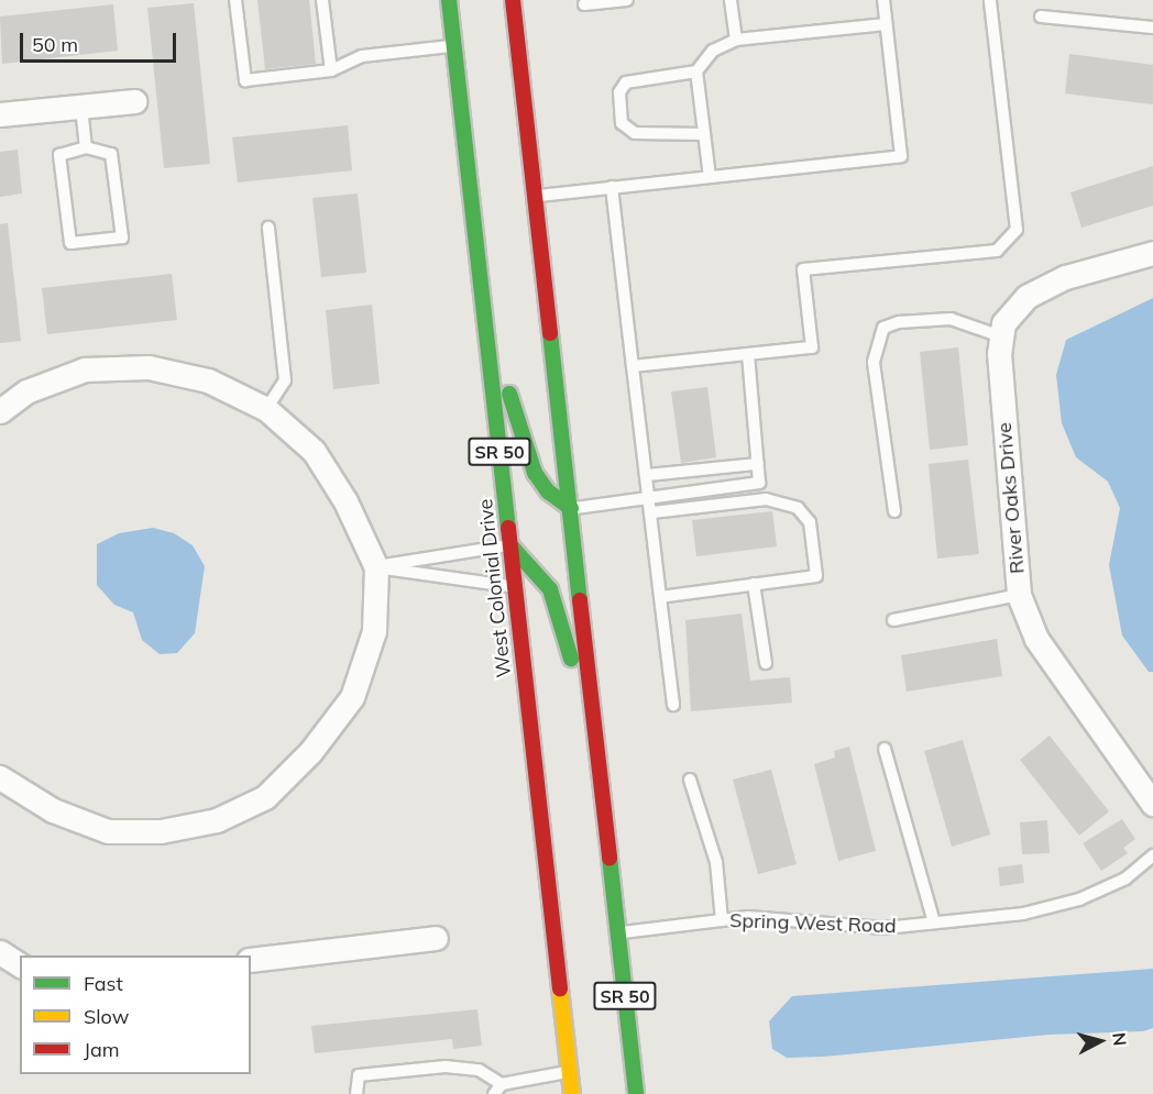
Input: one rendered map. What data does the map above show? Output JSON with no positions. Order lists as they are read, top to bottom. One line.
{"streets":{"highway":["SR 50","West Colonial Drive"],"street":["River Oaks Drive"],"lane":["Spring West Road"]},"crossings":[["SR 50","Spring West Road"]],"legend":["Fast","Slow","Jam"],"scale_bar":"50 m","north":"right"}
